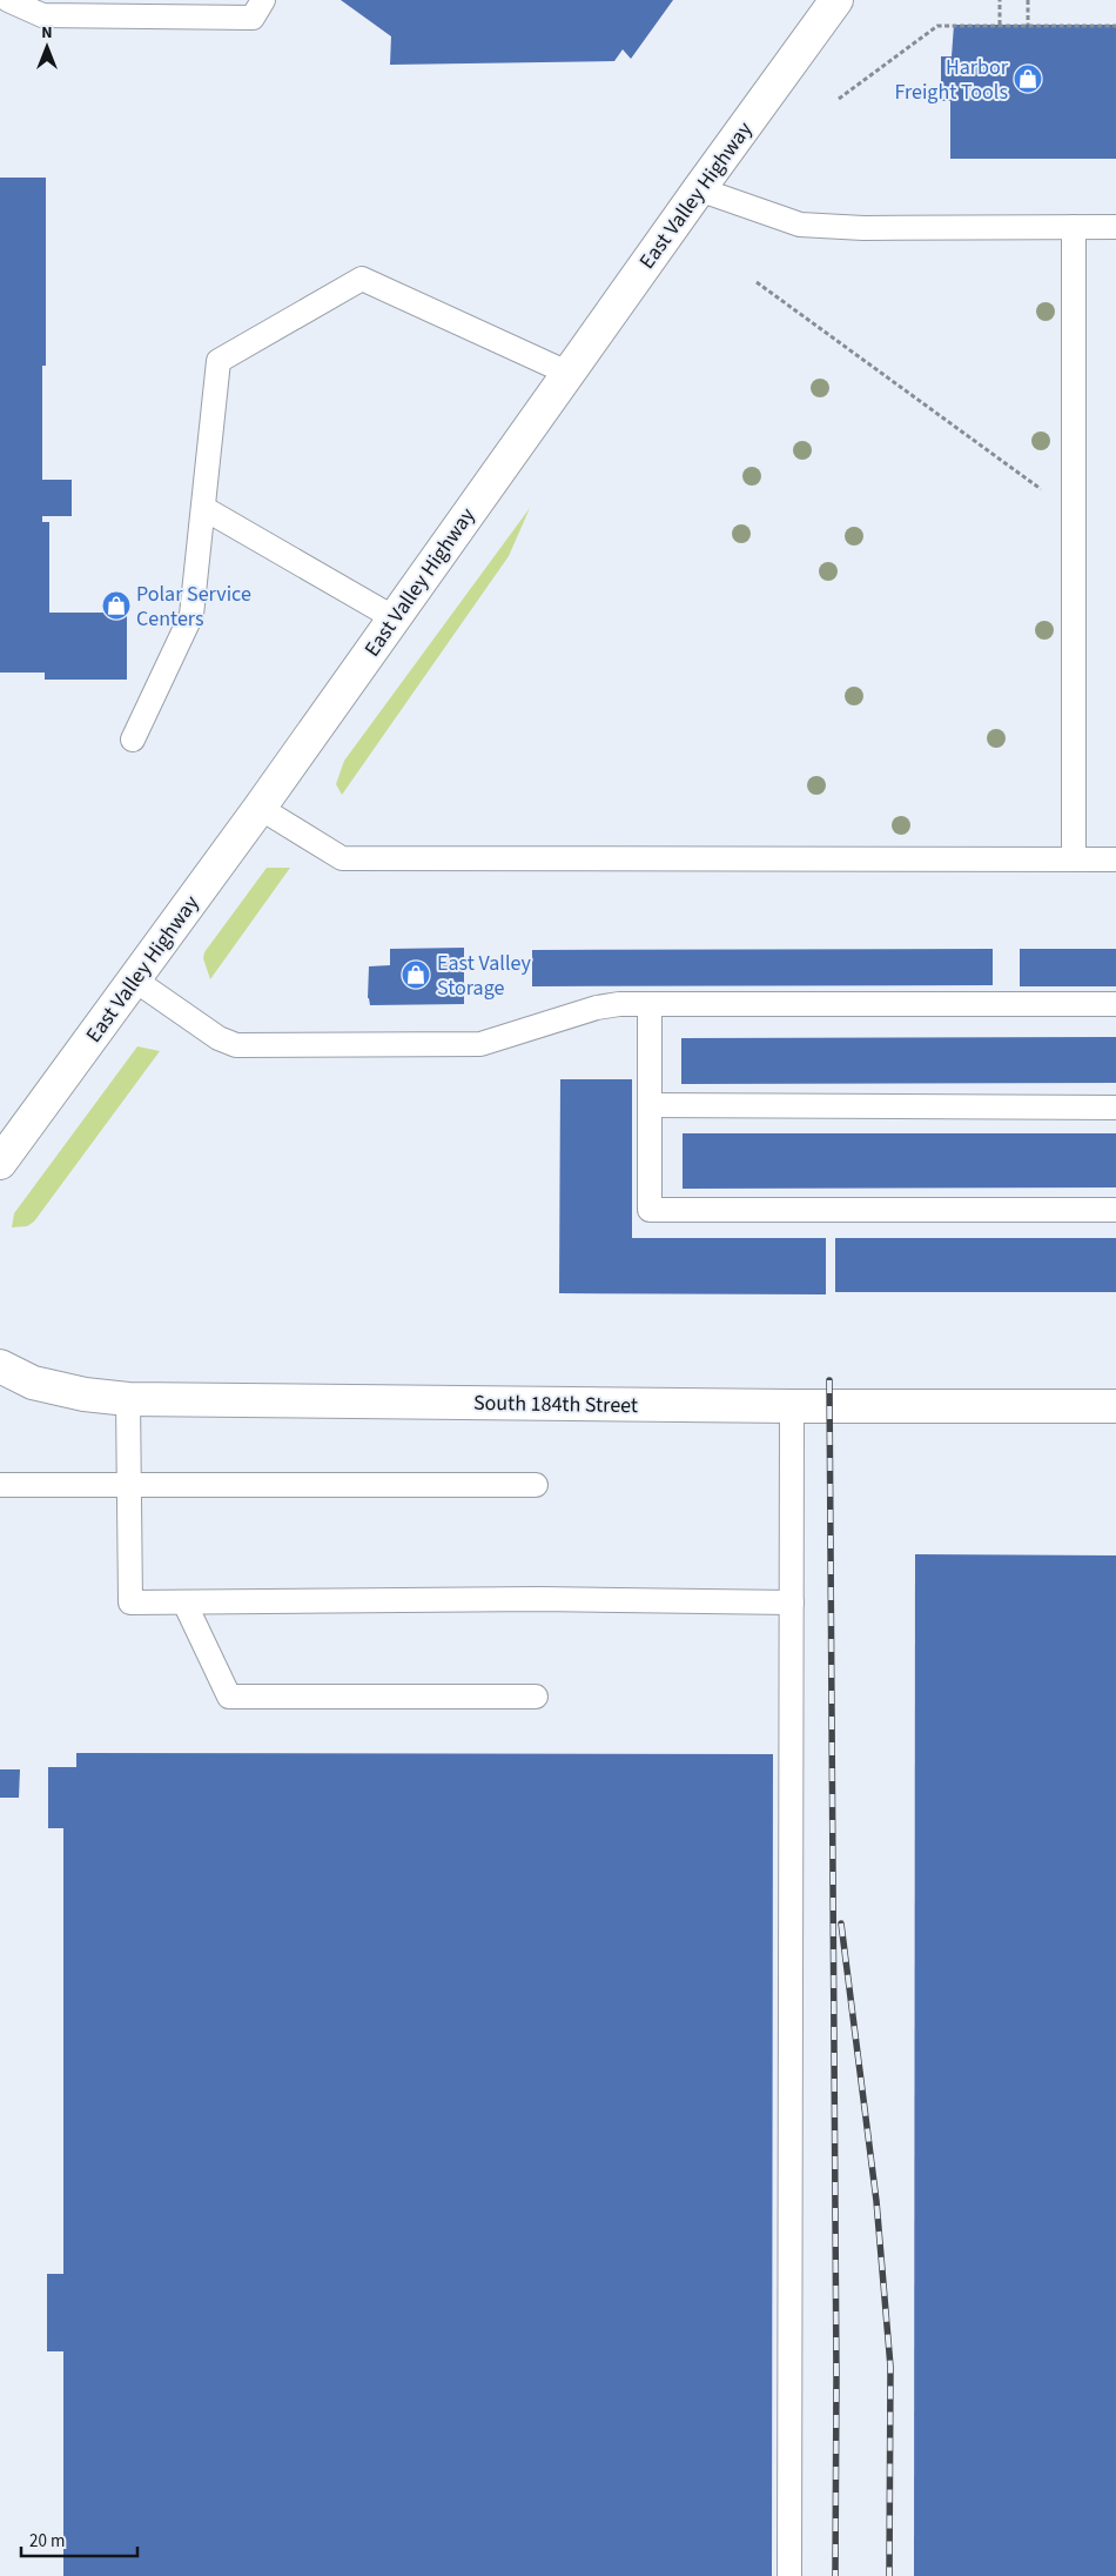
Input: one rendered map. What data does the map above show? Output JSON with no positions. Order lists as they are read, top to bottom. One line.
{"streets":{"main road":["East Valley Highway","South 184th Street"]},"places":{"shop":["Harbor Freight Tools","Polar Service Centers","East Valley Storage"]},"scale_bar":"20 m","north":"top"}
